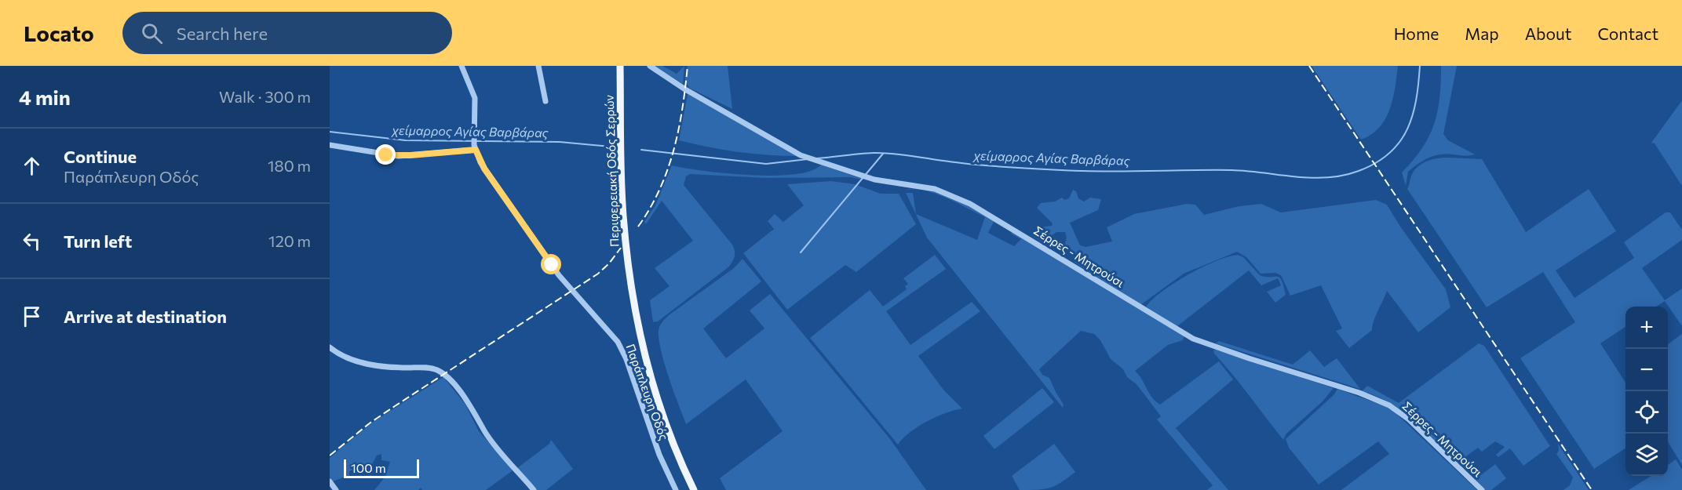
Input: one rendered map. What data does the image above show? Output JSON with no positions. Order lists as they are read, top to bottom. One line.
{"streets":{"main road":["Περιφερειακή Οδός Σερρών"],"street":["Σέρρες - Μητρούσι","Παράπλευρη Οδός"]},"water":["χείμαρρος Αγίας Βαρβάρας"],"scale_bar":"100 m","page":{"header":"Locato","search":"Search here","nav":["Home","Map","About","Contact"],"heading":["4 min","Walk · 300 m"],"list":[["Continue","Παράπλευρη Οδός","180 m"],["Turn left","120 m"],"Arrive at destination"],"map_buttons":["+","−"],"scale":"100 m"}}
